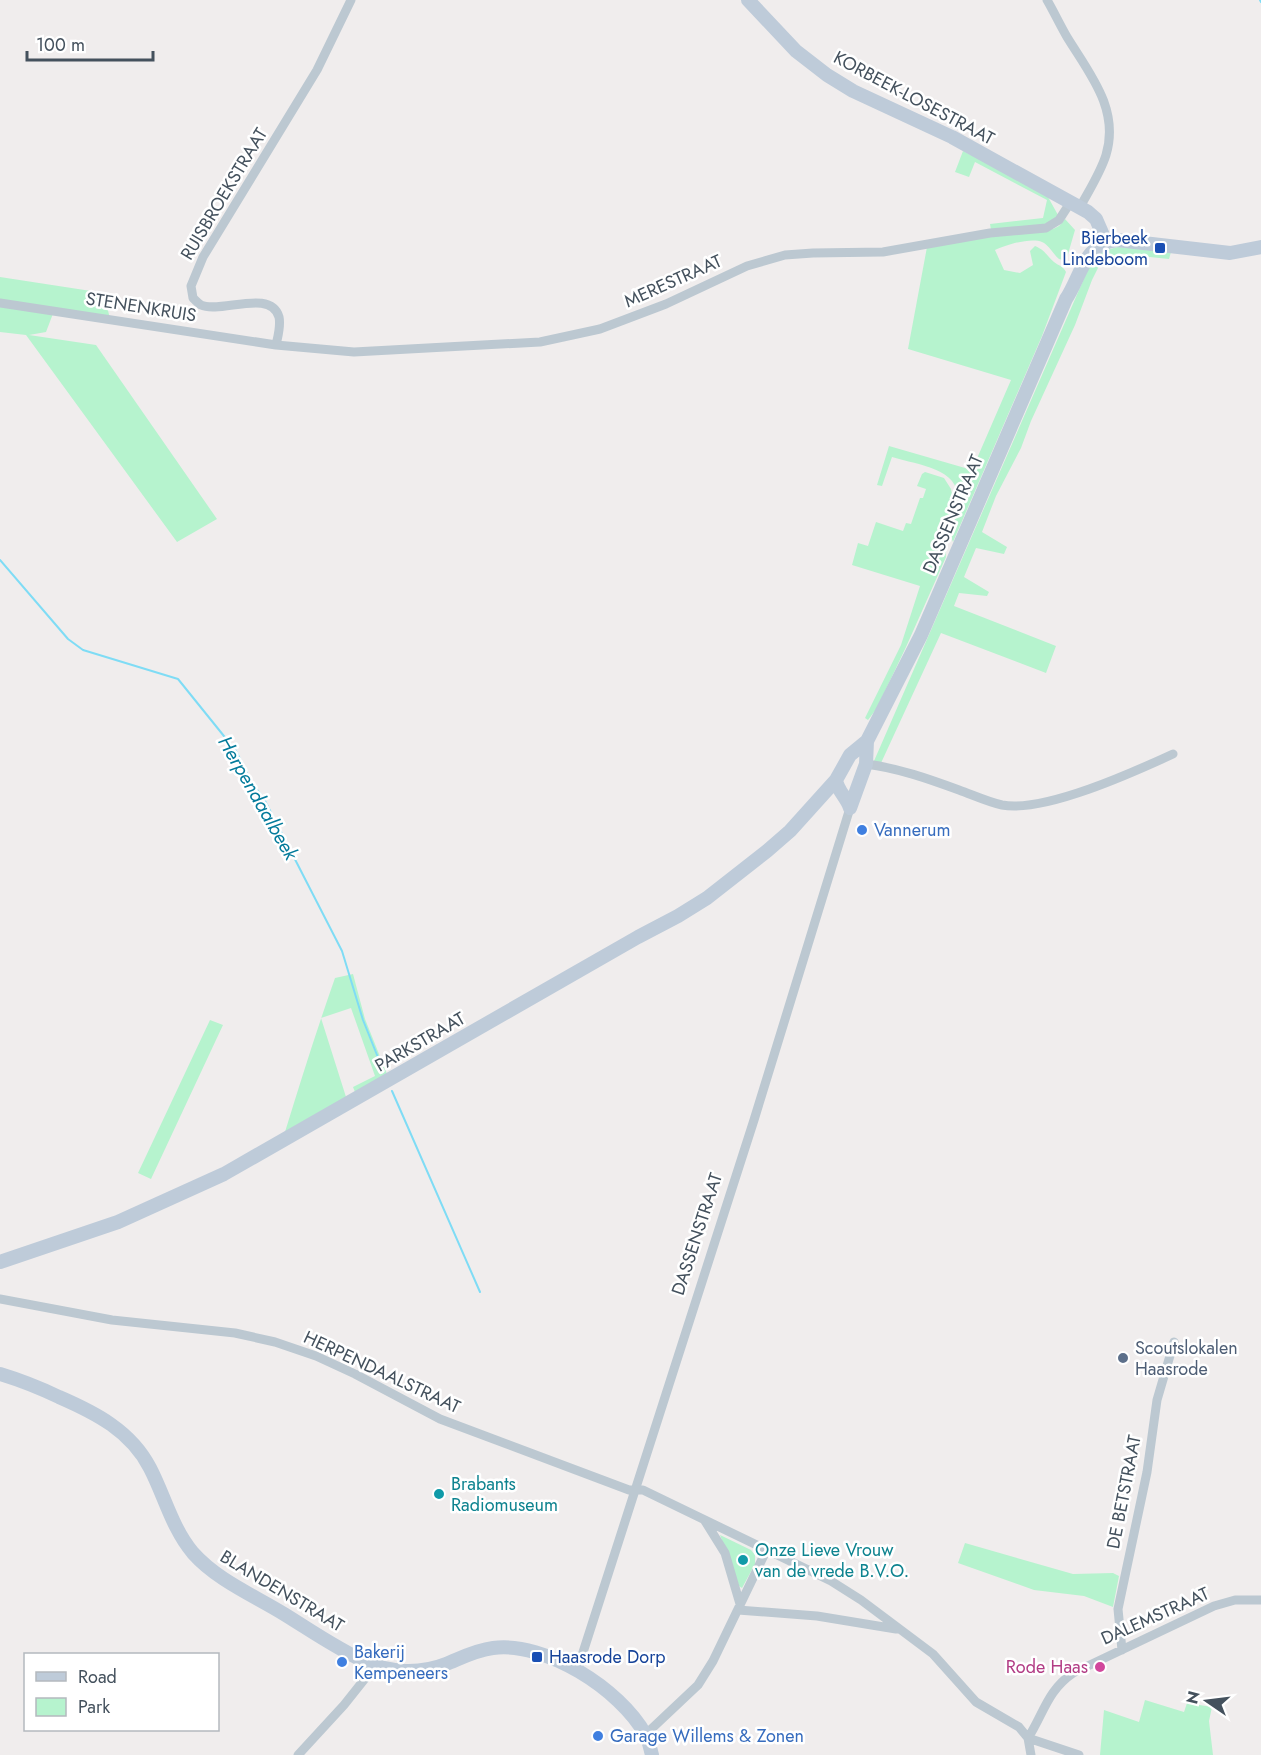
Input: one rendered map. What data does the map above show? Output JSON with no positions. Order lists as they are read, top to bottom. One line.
{"streets":{"street":["KORBEEK-LOSESTRAAT","RUISBROEKSTRAAT","MERESTRAAT","STENENKRUIS","DASSENSTRAAT","PARKSTRAAT","HERPENDAALSTRAAT","DE BETSTRAAT","BLANDENSTRAAT","DALEMSTRAAT"]},"crossings":[["KORBEEK-LOSESTRAAT","MERESTRAAT"],["RUISBROEKSTRAAT","MERESTRAAT"],["RUISBROEKSTRAAT","STENENKRUIS"],["MERESTRAAT","STENENKRUIS"],["DASSENSTRAAT","PARKSTRAAT"],["DASSENSTRAAT","HERPENDAALSTRAAT"],["DASSENSTRAAT","BLANDENSTRAAT"],["HERPENDAALSTRAAT","DALEMSTRAAT"],["DE BETSTRAAT","DALEMSTRAAT"]],"water":["Herpendaalbeek"],"places":{"transit":["Bierbeek Lindeboom","Haasrode Dorp"],"other":["Vannerum","Scoutslokalen Haasrode","Brabants Radiomuseum","Onze Lieve Vrouw van de vrede B.V.O.","Bakerij Kempeneers","Rode Haas","Garage Willems & Zonen"]},"legend":["Road","Park"],"scale_bar":"100 m","north":"left"}
